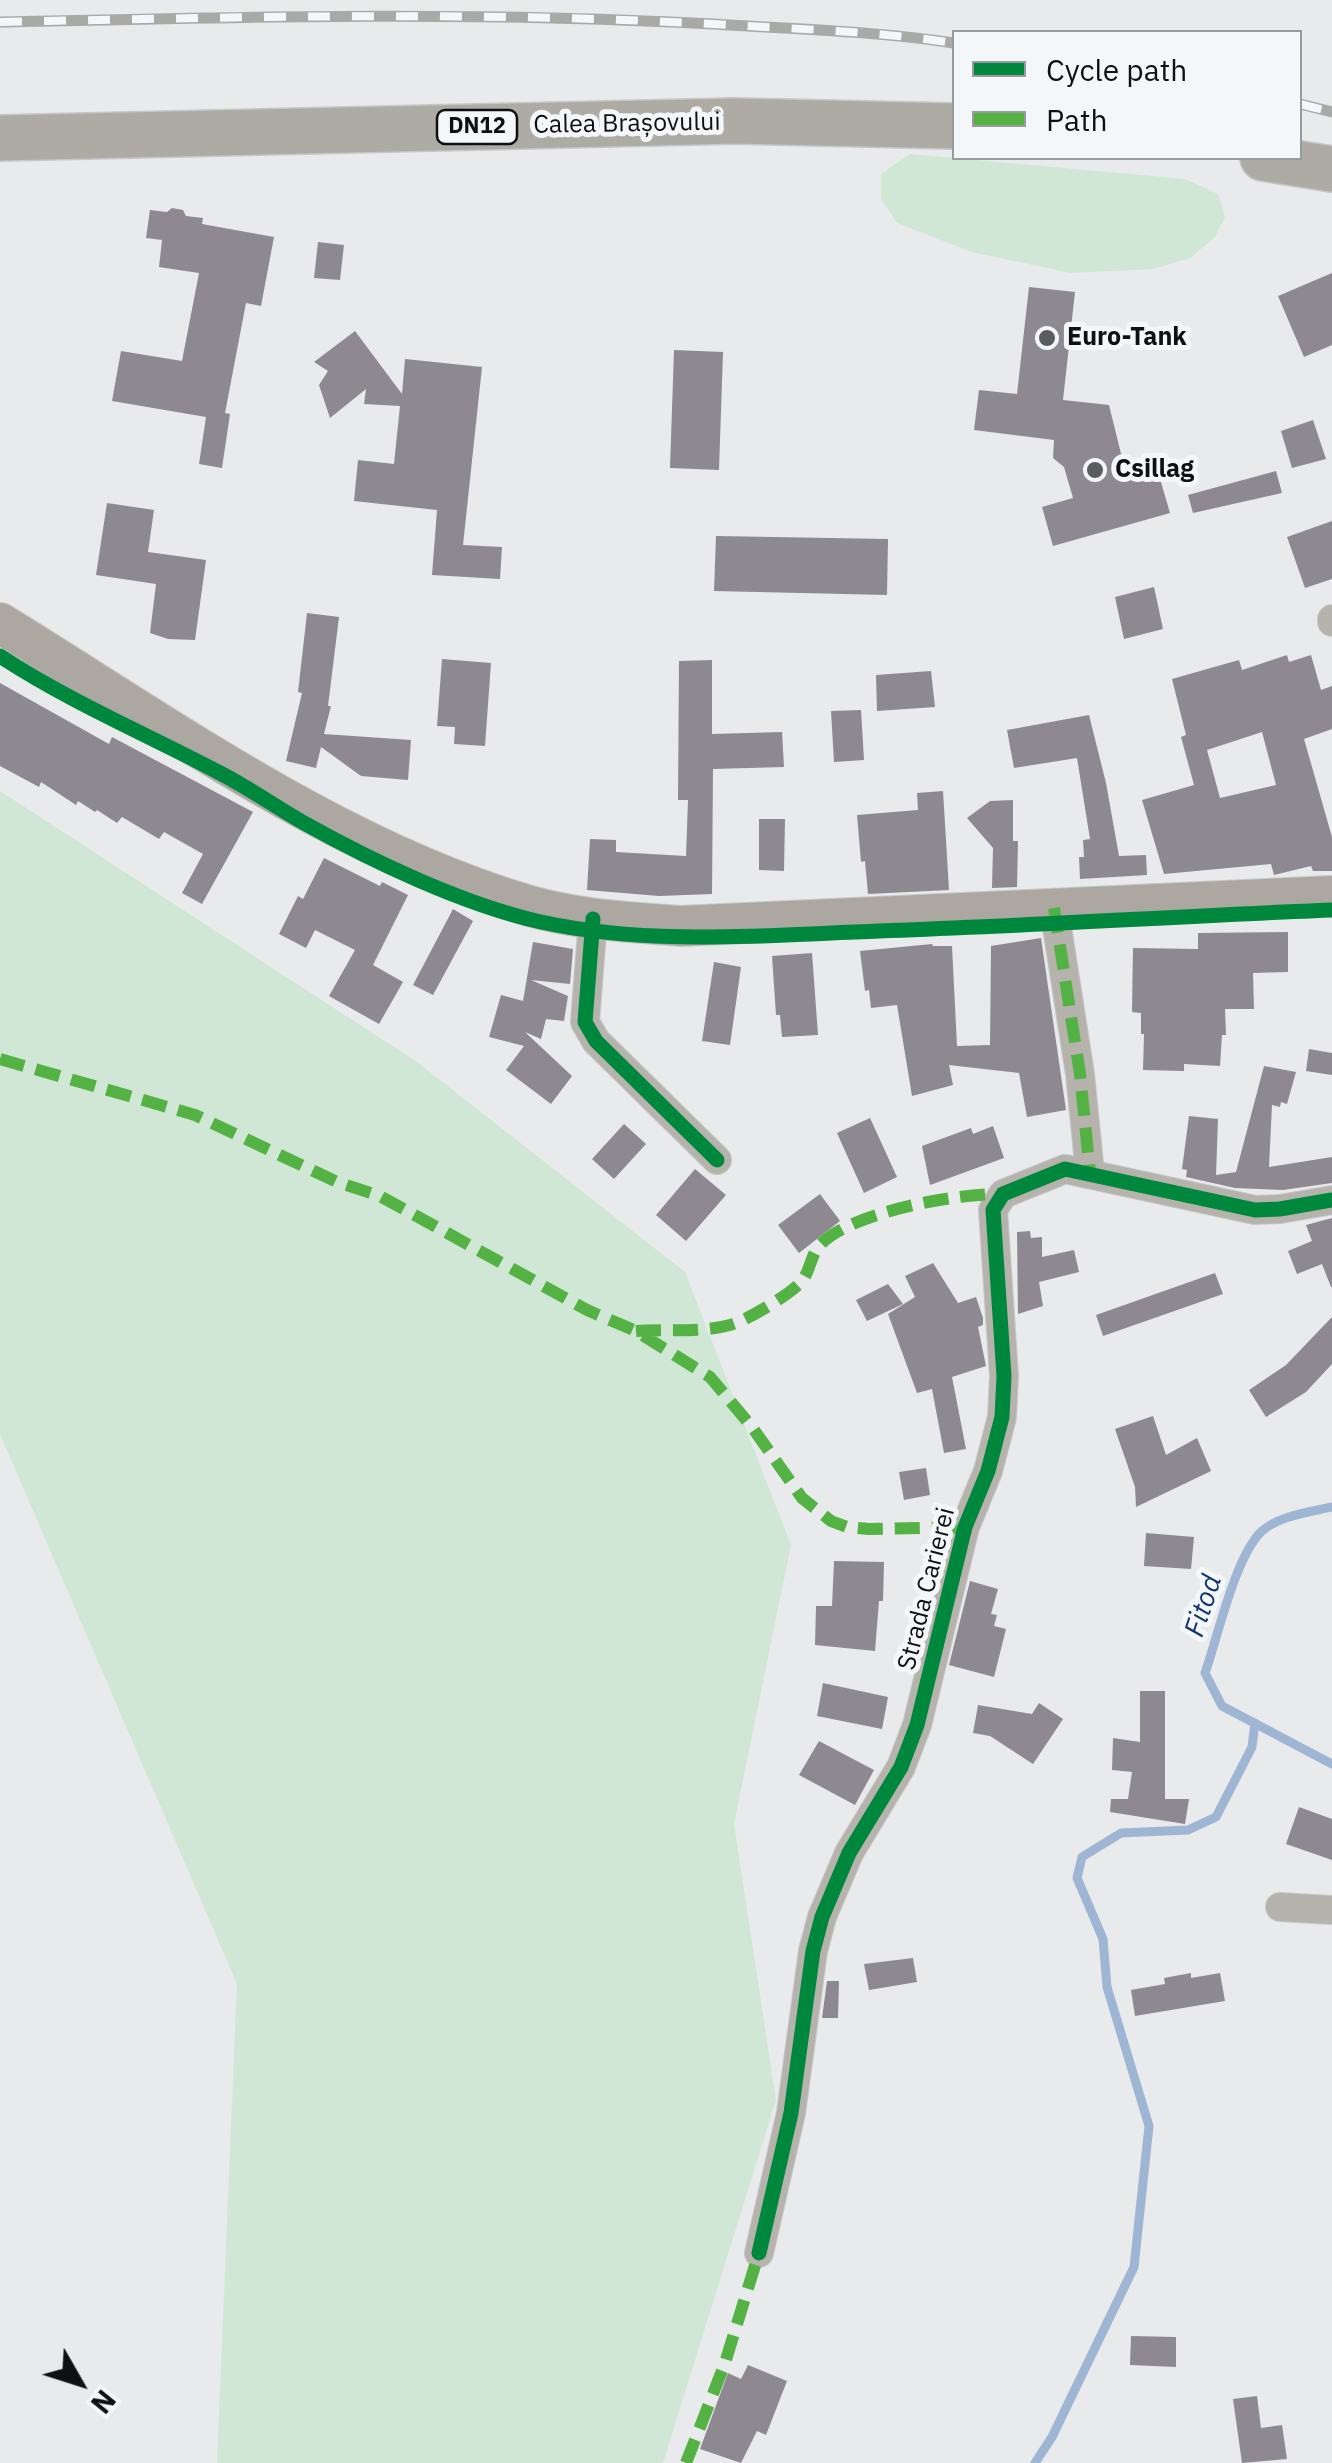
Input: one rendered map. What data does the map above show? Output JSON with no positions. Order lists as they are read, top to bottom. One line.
{"streets":{"main road":["Calea Brașovului","DN12"],"street":["Strada Carierei"]},"water":["Fitod"],"places":["Euro-Tank","Csillag"],"legend":["Cycle path","Path"],"north":"bottom right"}
